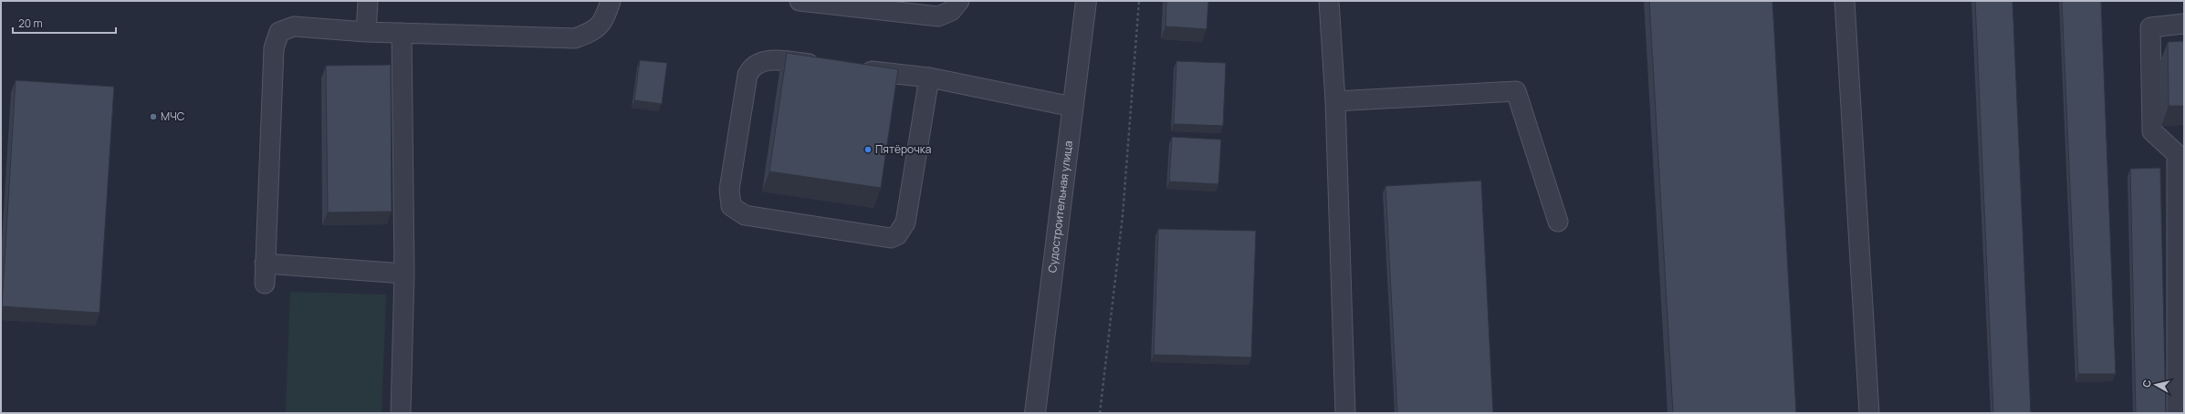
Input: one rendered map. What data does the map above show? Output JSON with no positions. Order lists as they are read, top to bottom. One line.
{"streets":{"street":["Судостроительная улица"]},"places":["МЧС","Пятёрочка"],"scale_bar":"20 m","north":"left"}
